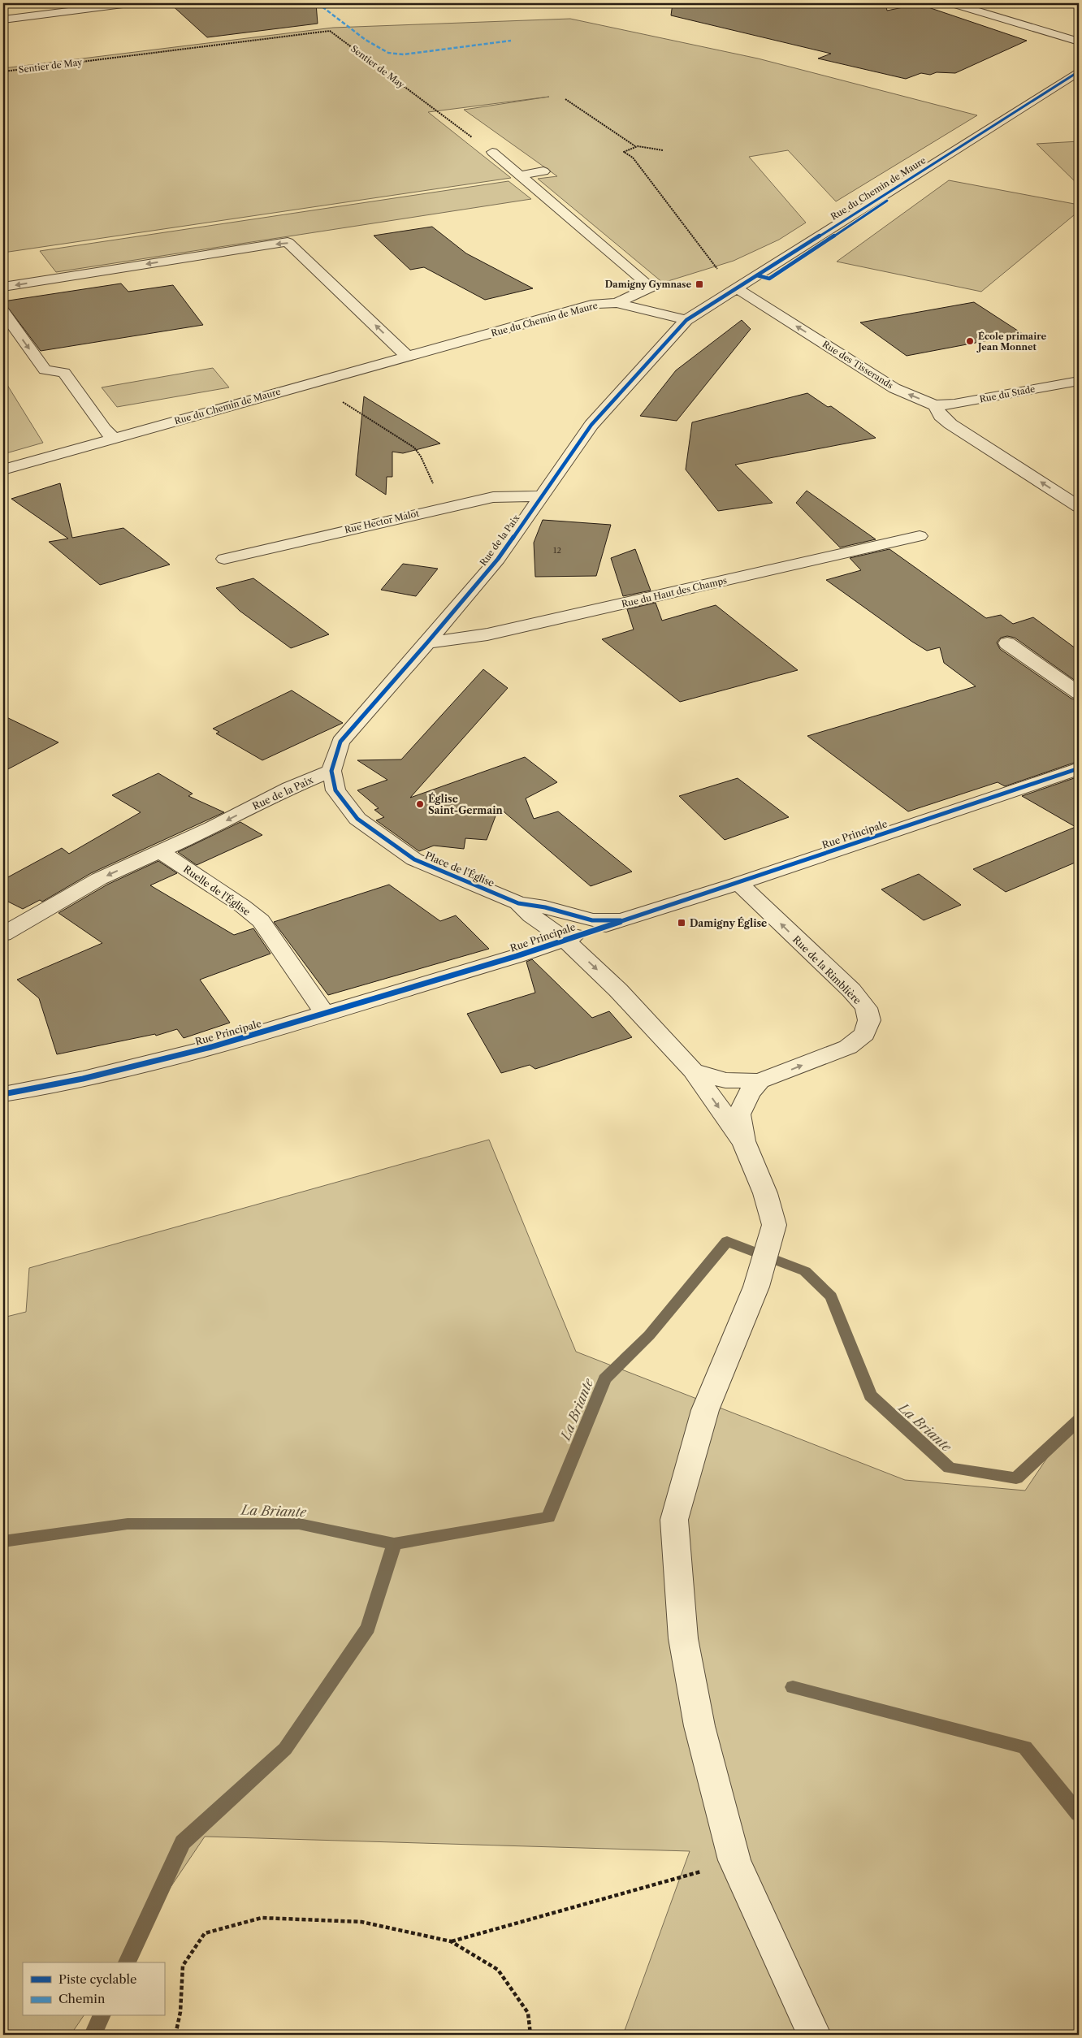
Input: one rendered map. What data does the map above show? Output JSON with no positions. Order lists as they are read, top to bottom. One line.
{"streets":{"street":["Rue du Chemin de Maure","Rue des Tisserands","Rue du Stade","Rue Hector Malot","Rue de la Paix","Rue du Haut des Champs","Rue Principale","Place de l'Église","Ruelle de l'Église","Rue de la Rimblière"],"path":["Sentier de May"]},"crossings":[["Rue du Chemin de Maure","Rue des Tisserands"],["Rue du Chemin de Maure","Rue de la Paix"],["Rue des Tisserands","Rue du Stade"],["Rue Hector Malot","Rue de la Paix"],["Rue de la Paix","Rue du Haut des Champs"],["Rue de la Paix","Place de l'Église"],["Rue de la Paix","Ruelle de l'Église"],["Rue Principale","Place de l'Église"],["Rue Principale","Ruelle de l'Église"],["Rue Principale","Rue de la Rimblière"]],"one_way":["Rue des Tisserands","Rue de la Paix"],"water":["La Briante"],"places":{"transit":["Damigny Gymnase","Damigny Église"],"other":["École primaire Jean Monnet","Église Saint-Germain"]},"house_numbers":["12"],"legend":["Piste cyclable","Chemin"]}
